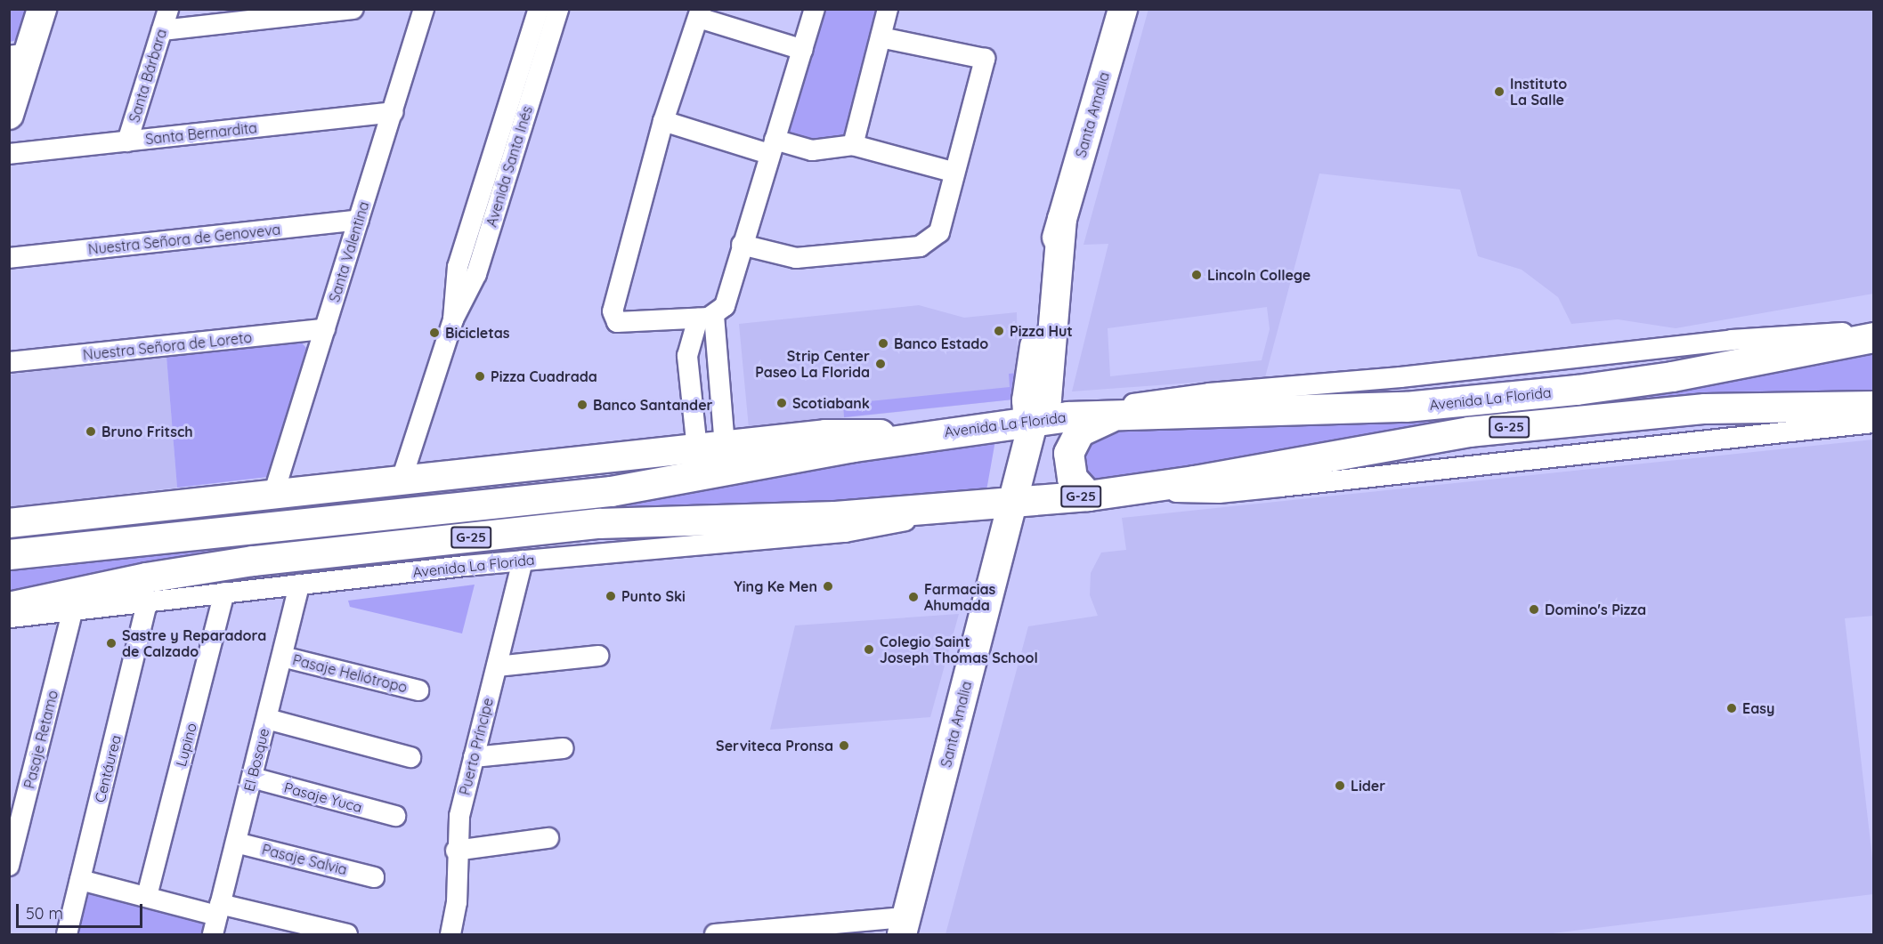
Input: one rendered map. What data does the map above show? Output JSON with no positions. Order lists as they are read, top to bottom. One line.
{"streets":{"main road":["Avenida La Florida","G-25"],"street":["Santa Bárbara","Santa Amalia","Santa Bernardita","Avenida Santa Inés","Nuestra Señora de Genoveva","Santa Valentina","Nuestra Señora de Loreto","Pasaje Heliótropo","Pasaje Retamo","Lupino","Puerto Príncipe","El Bosque","Centáurea","Pasaje Yuca","Pasaje Salvia"]},"crossings":[["Santa Bárbara","Santa Bernardita"],["Santa Amalia","Avenida La Florida"],["Santa Bernardita","Santa Valentina"],["Avenida Santa Inés","Avenida La Florida"],["Nuestra Señora de Genoveva","Santa Valentina"],["Santa Valentina","Nuestra Señora de Loreto"],["Santa Valentina","Avenida La Florida"],["Avenida La Florida","Pasaje Retamo"],["Avenida La Florida","Lupino"],["Avenida La Florida","Puerto Príncipe"],["Avenida La Florida","El Bosque"],["Avenida La Florida","Centáurea"],["Pasaje Heliótropo","El Bosque"],["El Bosque","Pasaje Yuca"],["El Bosque","Pasaje Salvia"]],"places":["Instituto La Salle","Lincoln College","Pizza Hut","Bicicletas","Banco Estado","Strip Center Paseo La Florida","Pizza Cuadrada","Scotiabank","Banco Santander","Bruno Fritsch","Ying Ke Men","Punto Ski","Farmacias Ahumada","Domino's Pizza","Sastre y Reparadora de Calzado","Colegio Saint Joseph Thomas School","Easy","Serviteca Pronsa","Lider"],"scale_bar":"50 m"}
